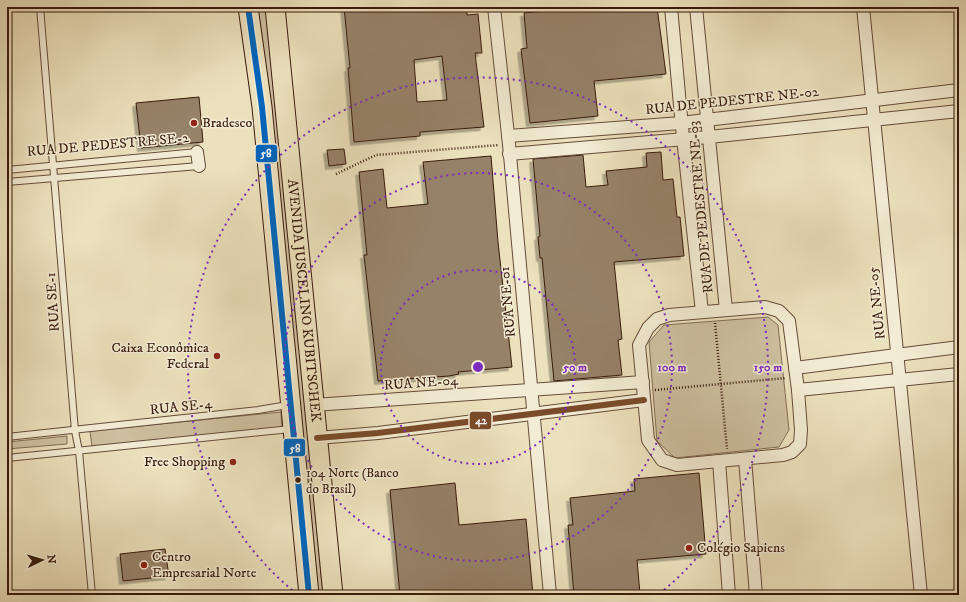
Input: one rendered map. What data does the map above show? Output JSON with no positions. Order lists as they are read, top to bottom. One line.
{"streets":{"main road":["AVENIDA JUSCELINO KUBITSCHEK"],"street":["RUA DE PEDESTRE NE-02","RUA DE PEDESTRE SE-2","RUA DE PEDESTRE NE-03","RUA NE-01","RUA NE-05","RUA NE-04"],"lane":["RUA SE-1","RUA SE-4"]},"crossings":[["RUA DE PEDESTRE NE-02","RUA DE PEDESTRE NE-03"],["RUA DE PEDESTRE NE-02","RUA NE-01"],["RUA DE PEDESTRE NE-02","RUA NE-05"],["RUA DE PEDESTRE SE-2","RUA SE-1"],["AVENIDA JUSCELINO KUBITSCHEK","RUA NE-04"],["RUA SE-1","RUA SE-4"],["RUA NE-01","RUA NE-04"]],"places":["Bradesco","Caixa Econômica Federal","Free Shopping","104 Norte (Banco do Brasil)","Colégio Sapiens","Centro Empresarial Norte"],"lines":["transit line 58","transit line 42"],"north":"right","rings":["50 m","100 m","150 m"]}
